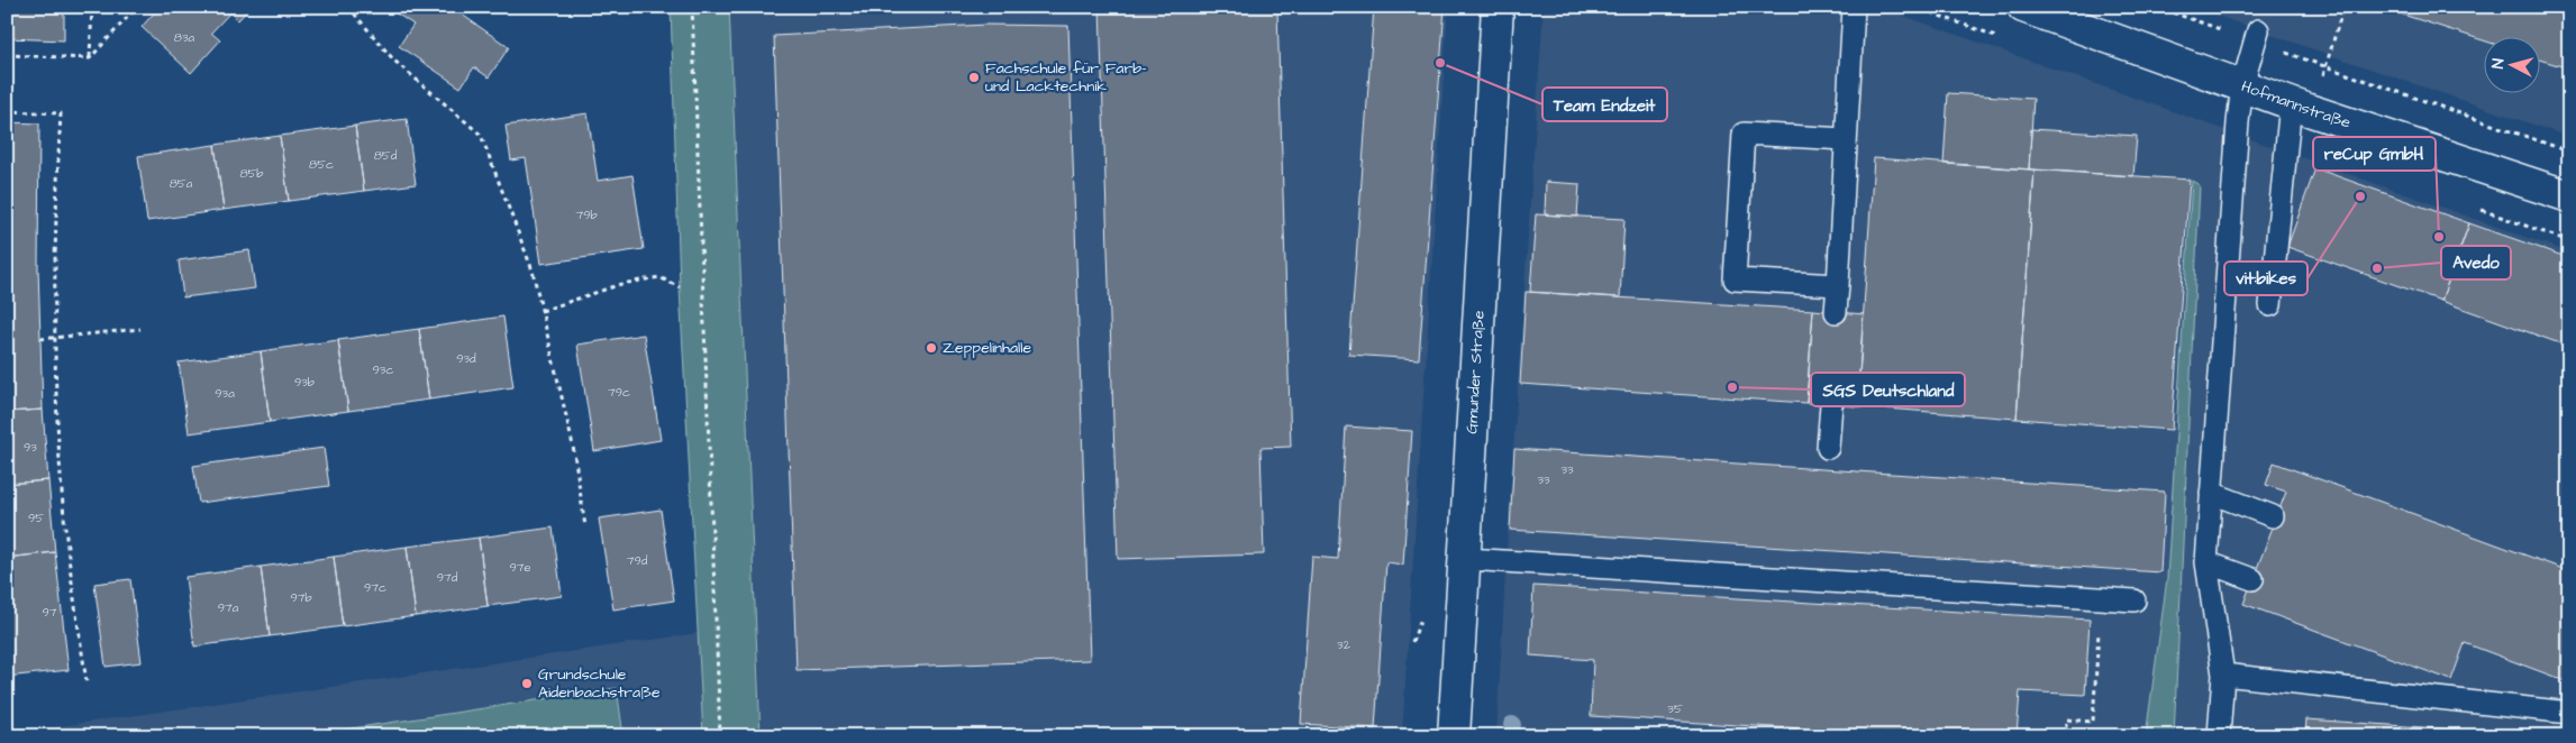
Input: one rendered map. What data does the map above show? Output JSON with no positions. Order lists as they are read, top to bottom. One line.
{"streets":{"street":["Hofmannstraße","Gmunder Straße"]},"places":["Team Endzeit","Fachschule für Farb- und Lacktechnik","vit:bikes","reCup GmbH","Avedo","Zeppelinhalle","SGS Deutschland","Grundschule Aidenbachstraße"],"house_numbers":["83a","85d","85c","85b","85a","79b","93d","93c","93b","79c","93a","93","33","33","95","79d","97e","97d","97c","97b","97a","97","32","35"],"north":"left"}
